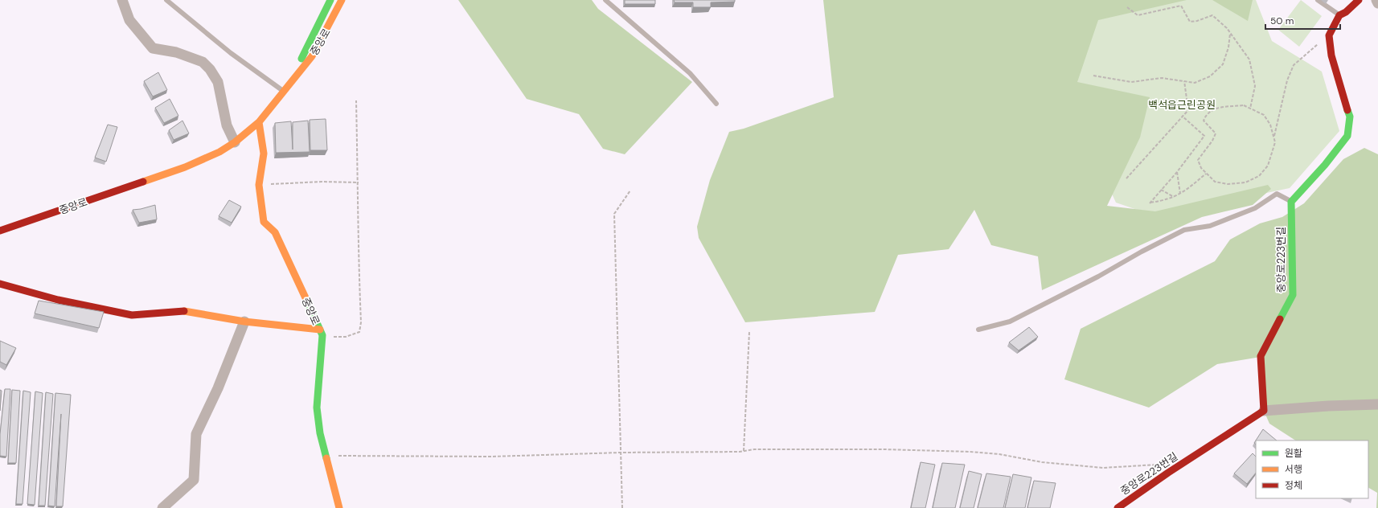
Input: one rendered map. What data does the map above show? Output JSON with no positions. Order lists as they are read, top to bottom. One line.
{"streets":{"street":["중앙로","중앙로223번길"]},"parks":["백석읍근린공원"],"legend":["원활","서행","정체"],"scale_bar":"50 m"}
